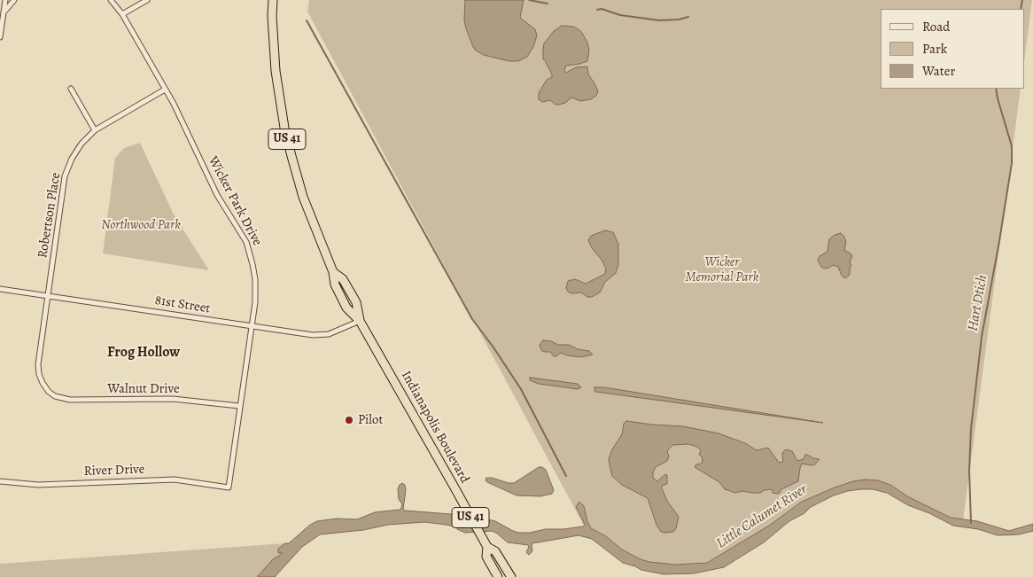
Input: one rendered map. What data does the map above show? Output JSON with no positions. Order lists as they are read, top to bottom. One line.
{"streets":{"highway":["US 41","Indianapolis Boulevard"],"street":["Wicker Park Drive","Robertson Place","81st Street","Walnut Drive","River Drive"]},"crossings":[["Wicker Park Drive","Robertson Place"],["Wicker Park Drive","81st Street"],["Wicker Park Drive","Walnut Drive"],["Wicker Park Drive","River Drive"],["Robertson Place","81st Street"],["Robertson Place","Walnut Drive"],["81st Street","Indianapolis Boulevard"]],"districts":["Frog Hollow"],"water":["Hart Dtich","Little Calumet River"],"parks":["Northwood Park","Wicker Memorial Park"],"places":["Pilot"],"legend":["Road","Park","Water"]}
